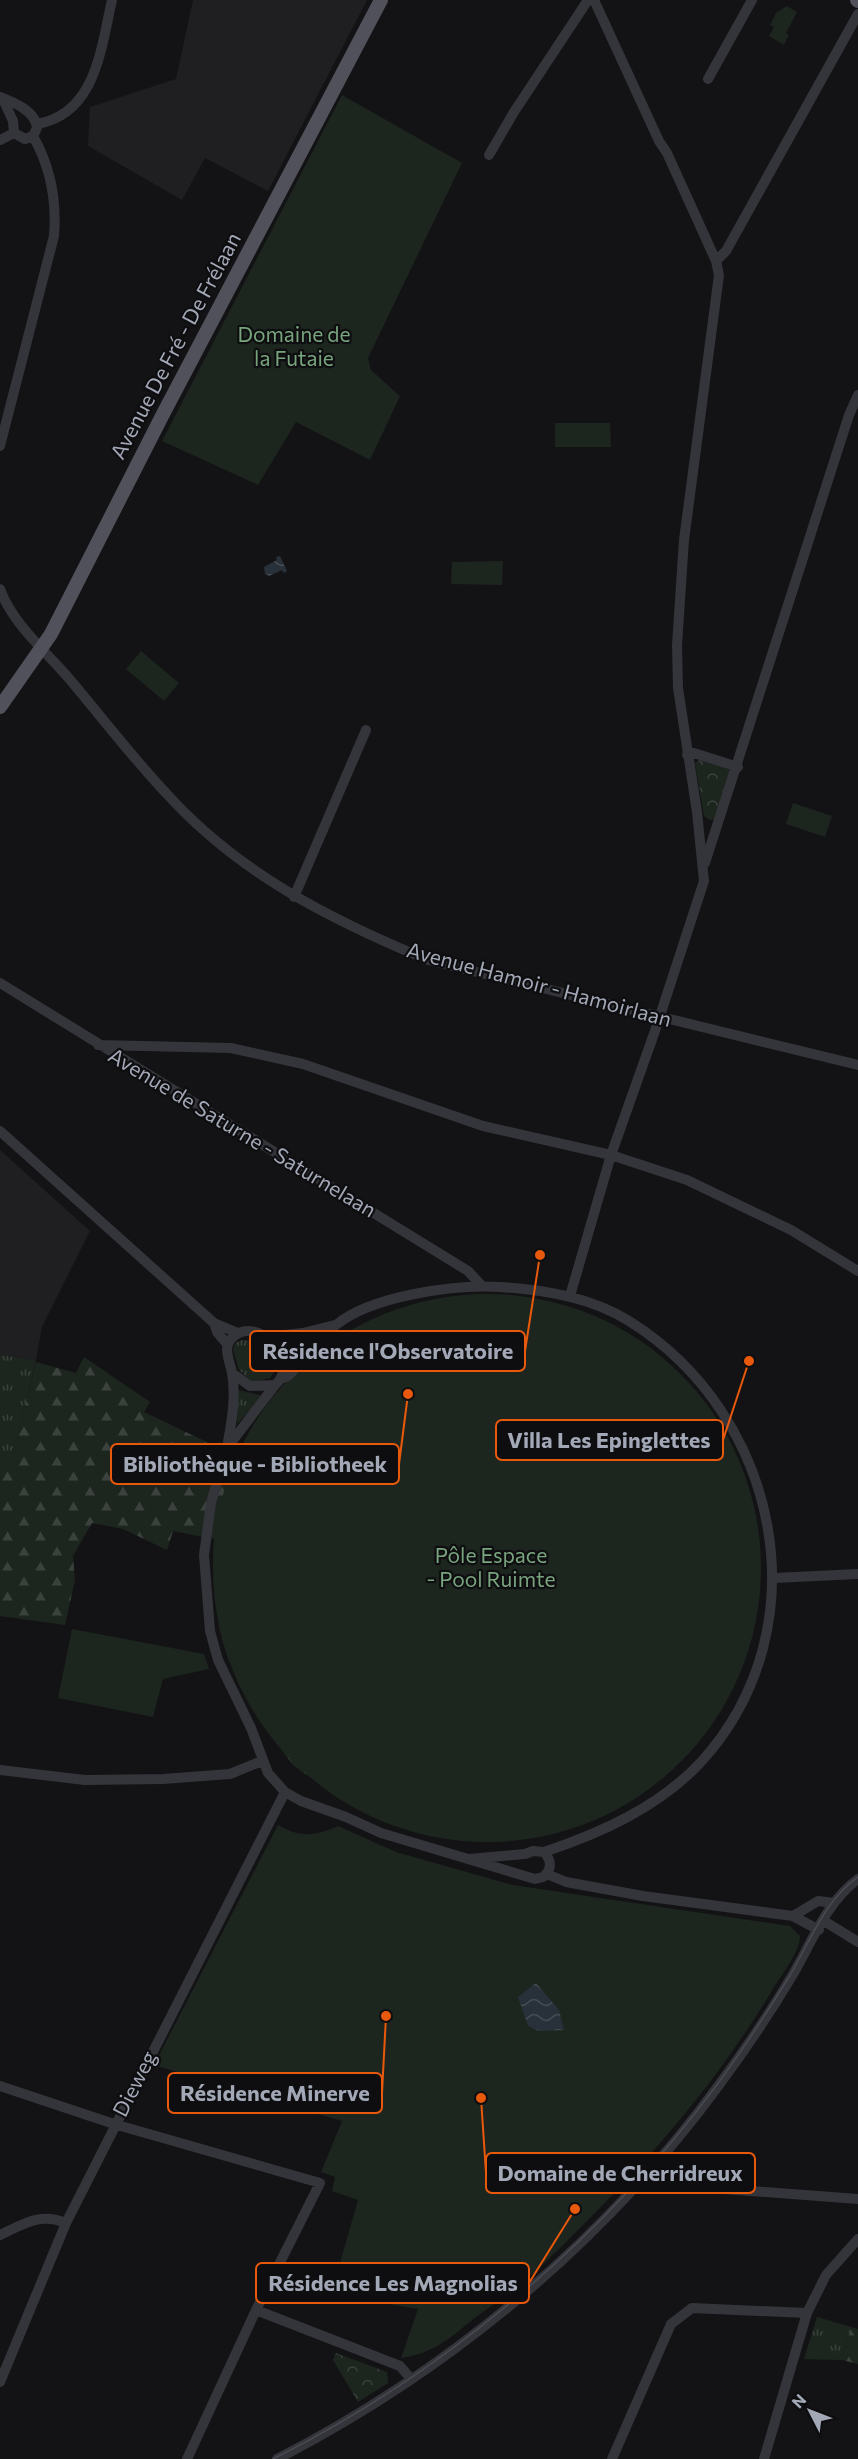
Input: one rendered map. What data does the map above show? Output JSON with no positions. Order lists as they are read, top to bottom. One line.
{"streets":{"main road":["Avenue De Fré - De Frélaan"],"street":["Avenue Hamoir - Hamoirlaan","Avenue de Saturne - Saturnelaan","Dieweg"]},"crossings":[["Avenue De Fré - De Frélaan","Avenue Hamoir - Hamoirlaan"]],"parks":["Domaine de la Futaie","Pôle Espace - Pool Ruimte"],"places":["Résidence l'Observatoire","Villa Les Epinglettes","Bibliothèque - Bibliotheek","Résidence Minerve","Domaine de Cherridreux","Résidence Les Magnolias"],"north":"top left"}
